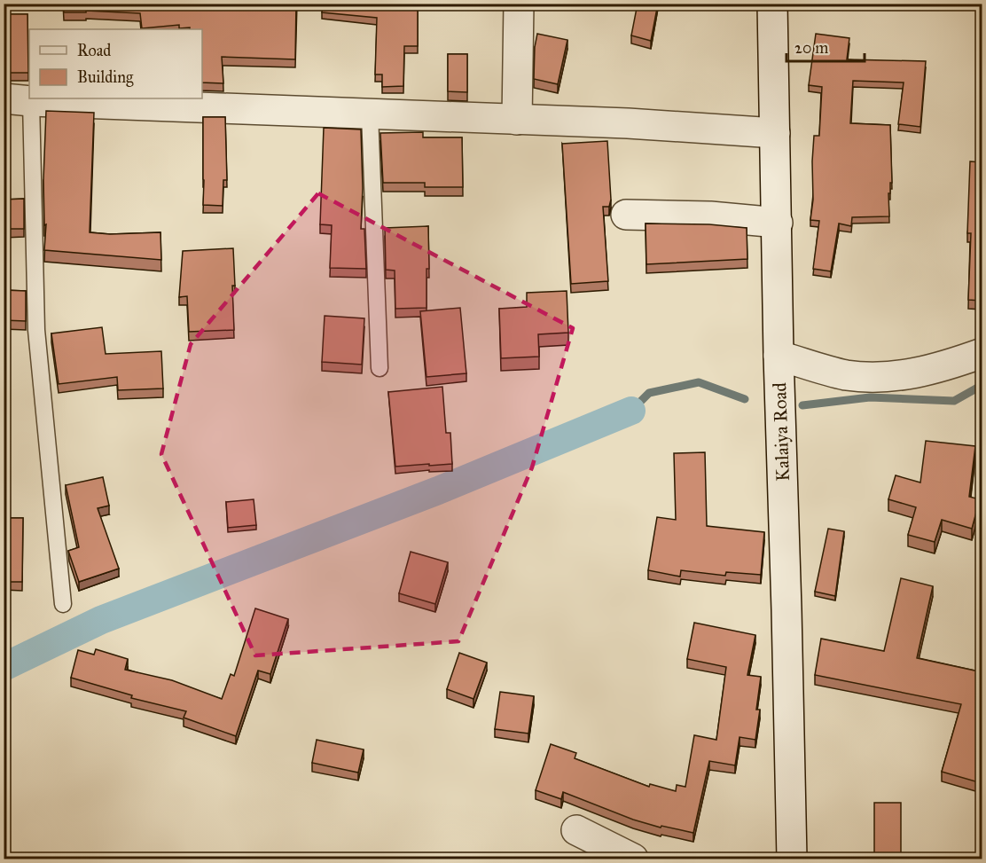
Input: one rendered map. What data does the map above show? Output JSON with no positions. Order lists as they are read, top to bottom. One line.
{"streets":{"street":["Kalaiya Road"]},"legend":["Road","Building"],"scale_bar":"20 m"}
